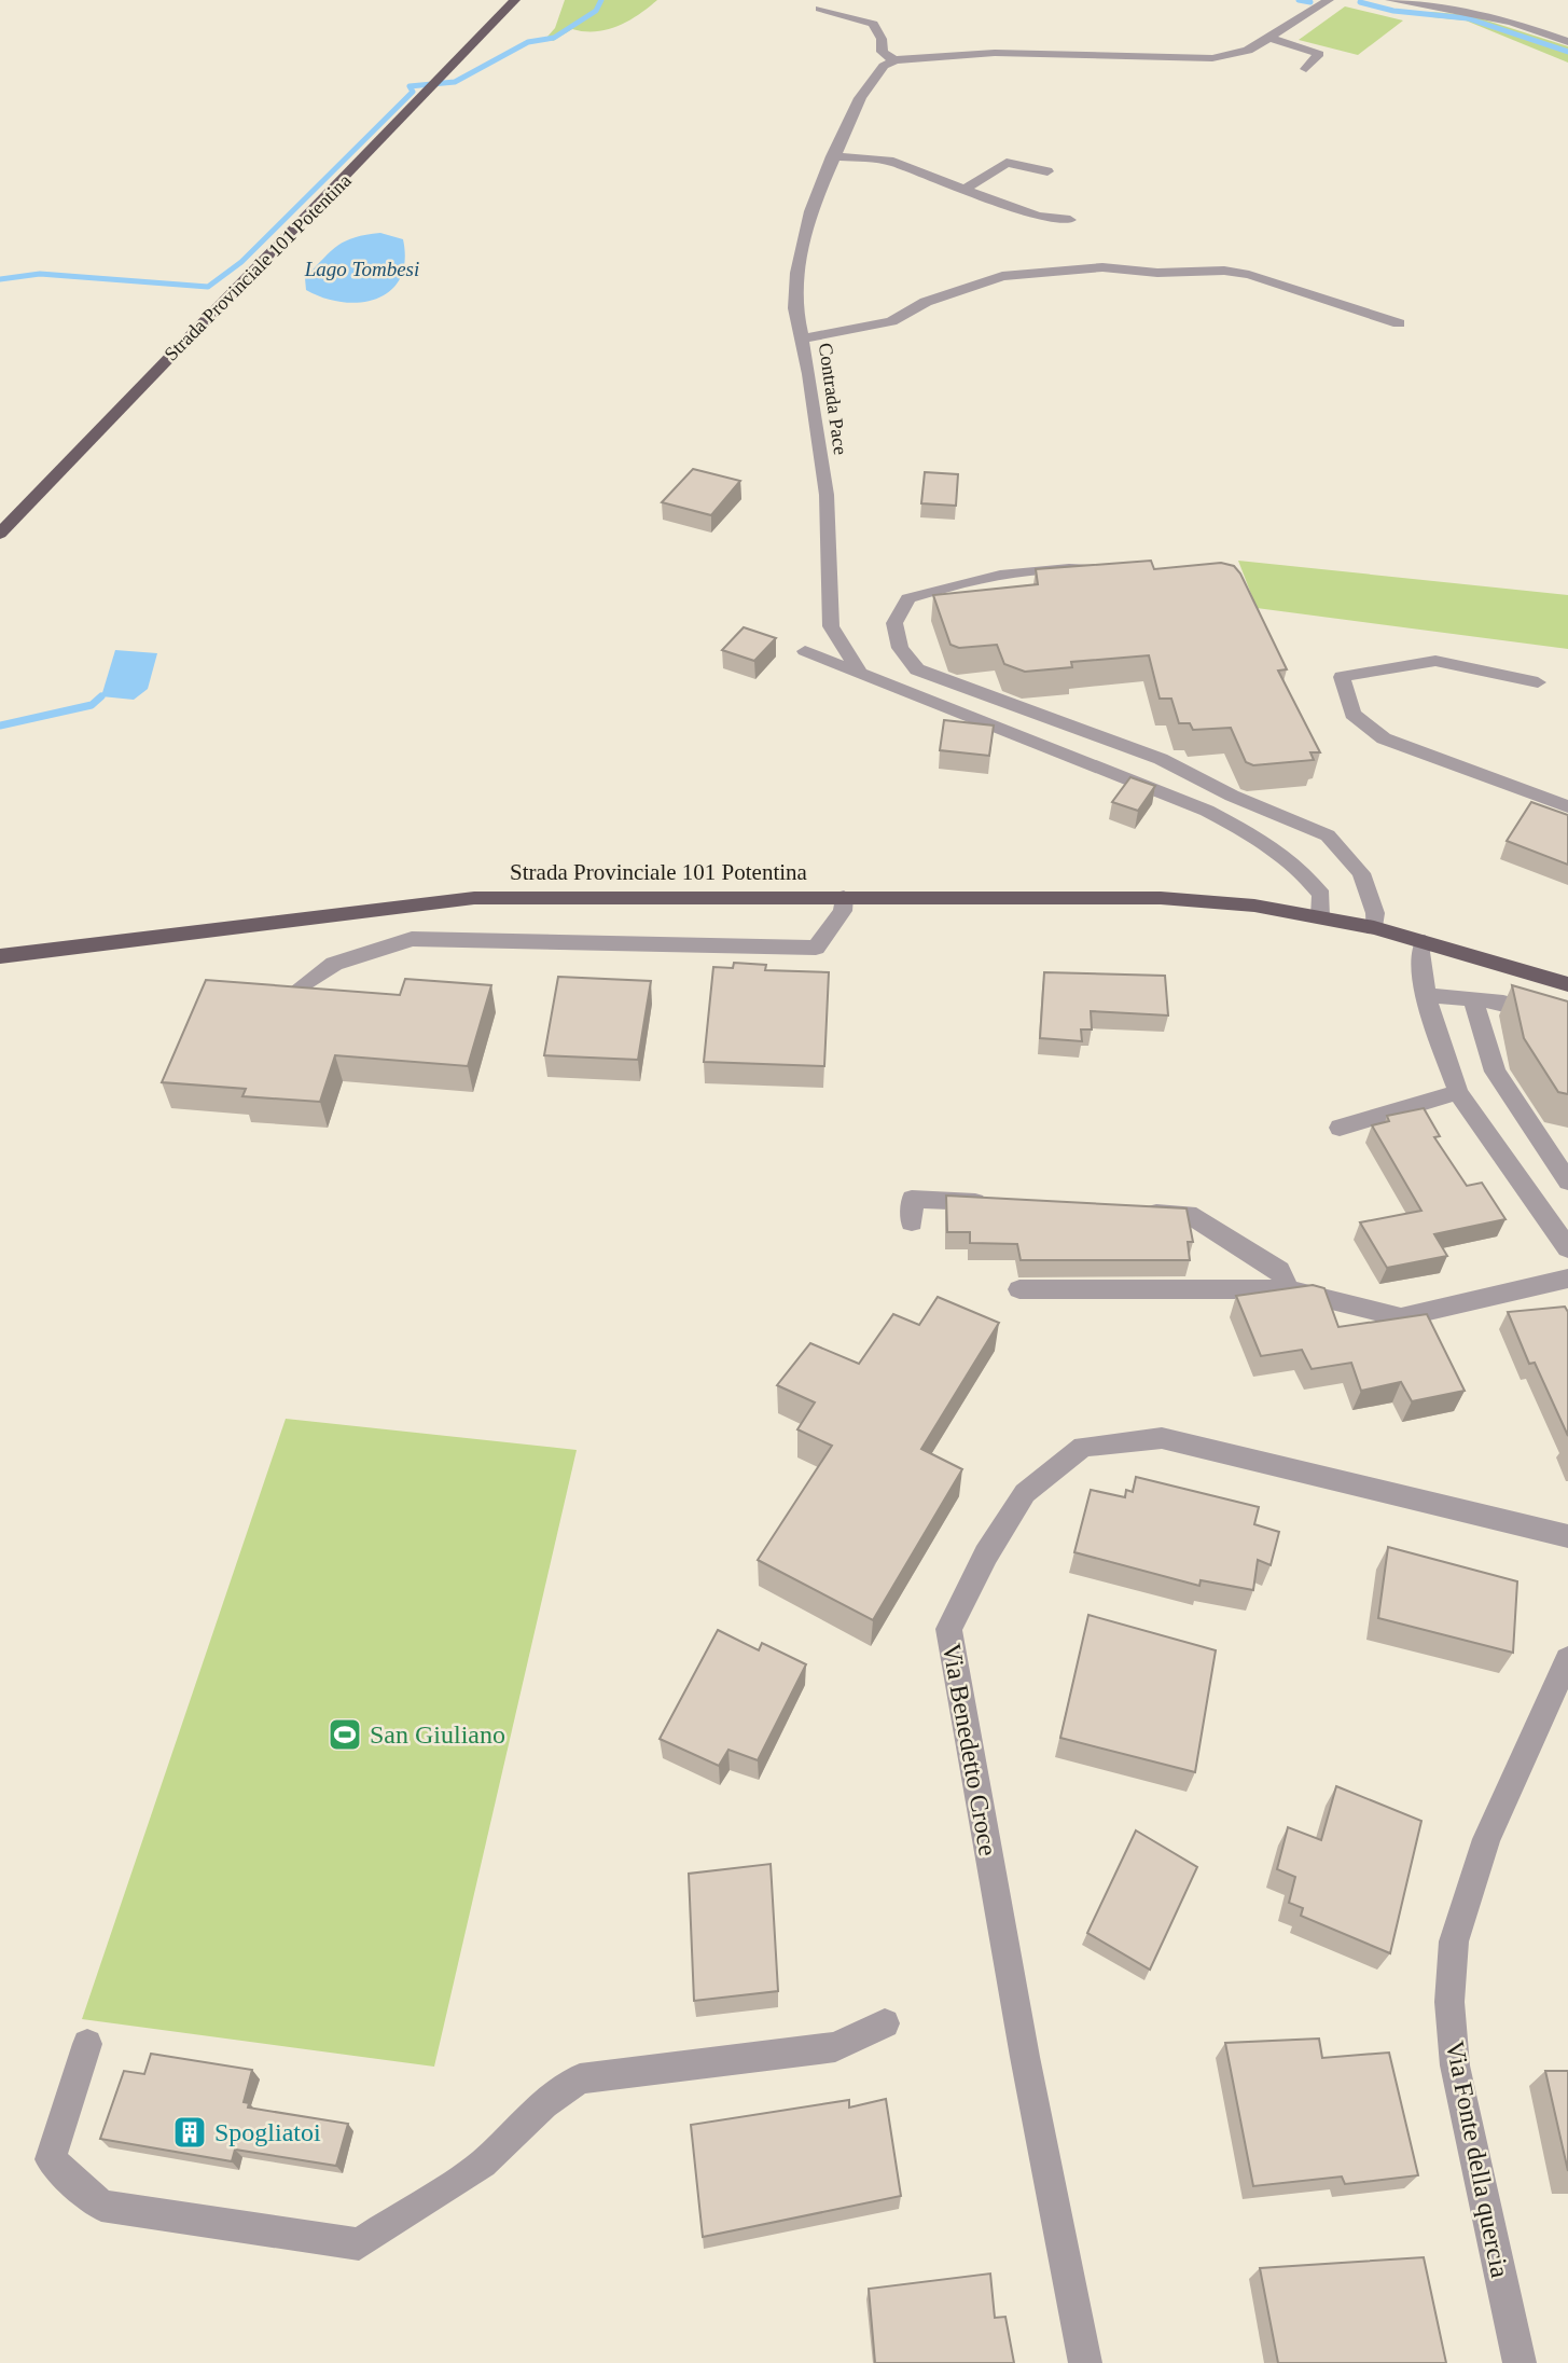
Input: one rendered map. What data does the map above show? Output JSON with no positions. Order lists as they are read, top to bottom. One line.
{"streets":{"main road":["Strada Provinciale 101 Potentina"],"street":["Contrada Pace","Via Benedetto Croce","Via Fonte della quercia"]},"water":["Lago Tombesi"],"places":{"sports":["San Giuliano"],"building":["Spogliatoi"]}}
